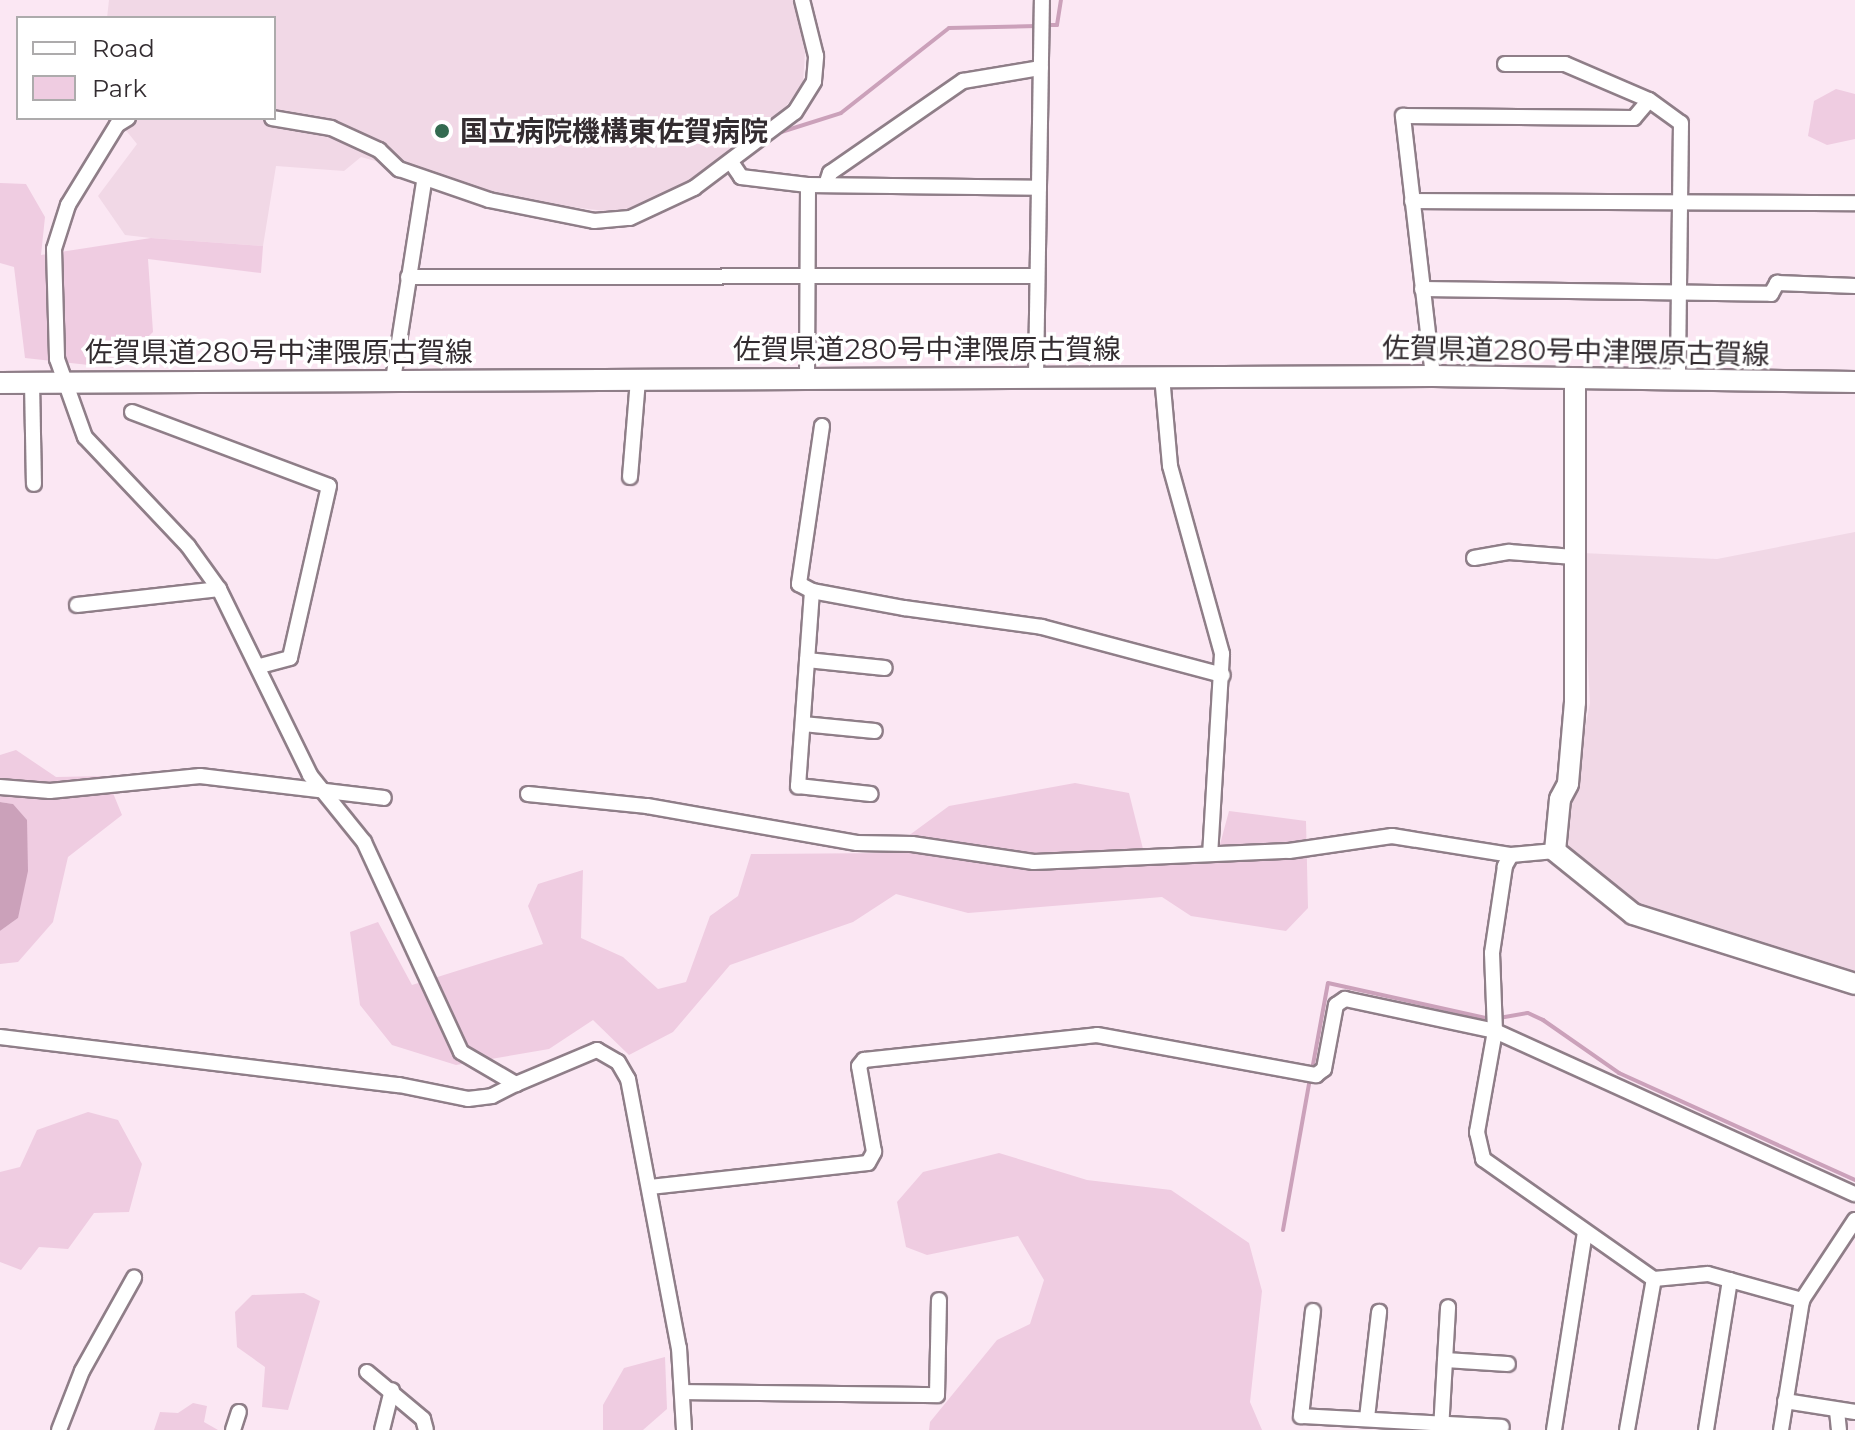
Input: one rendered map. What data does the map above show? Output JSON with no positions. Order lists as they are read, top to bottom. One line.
{"streets":{"main road":["佐賀県道280号中津隈原古賀線"]},"places":["国立病院機構東佐賀病院"],"legend":["Road","Park"]}
